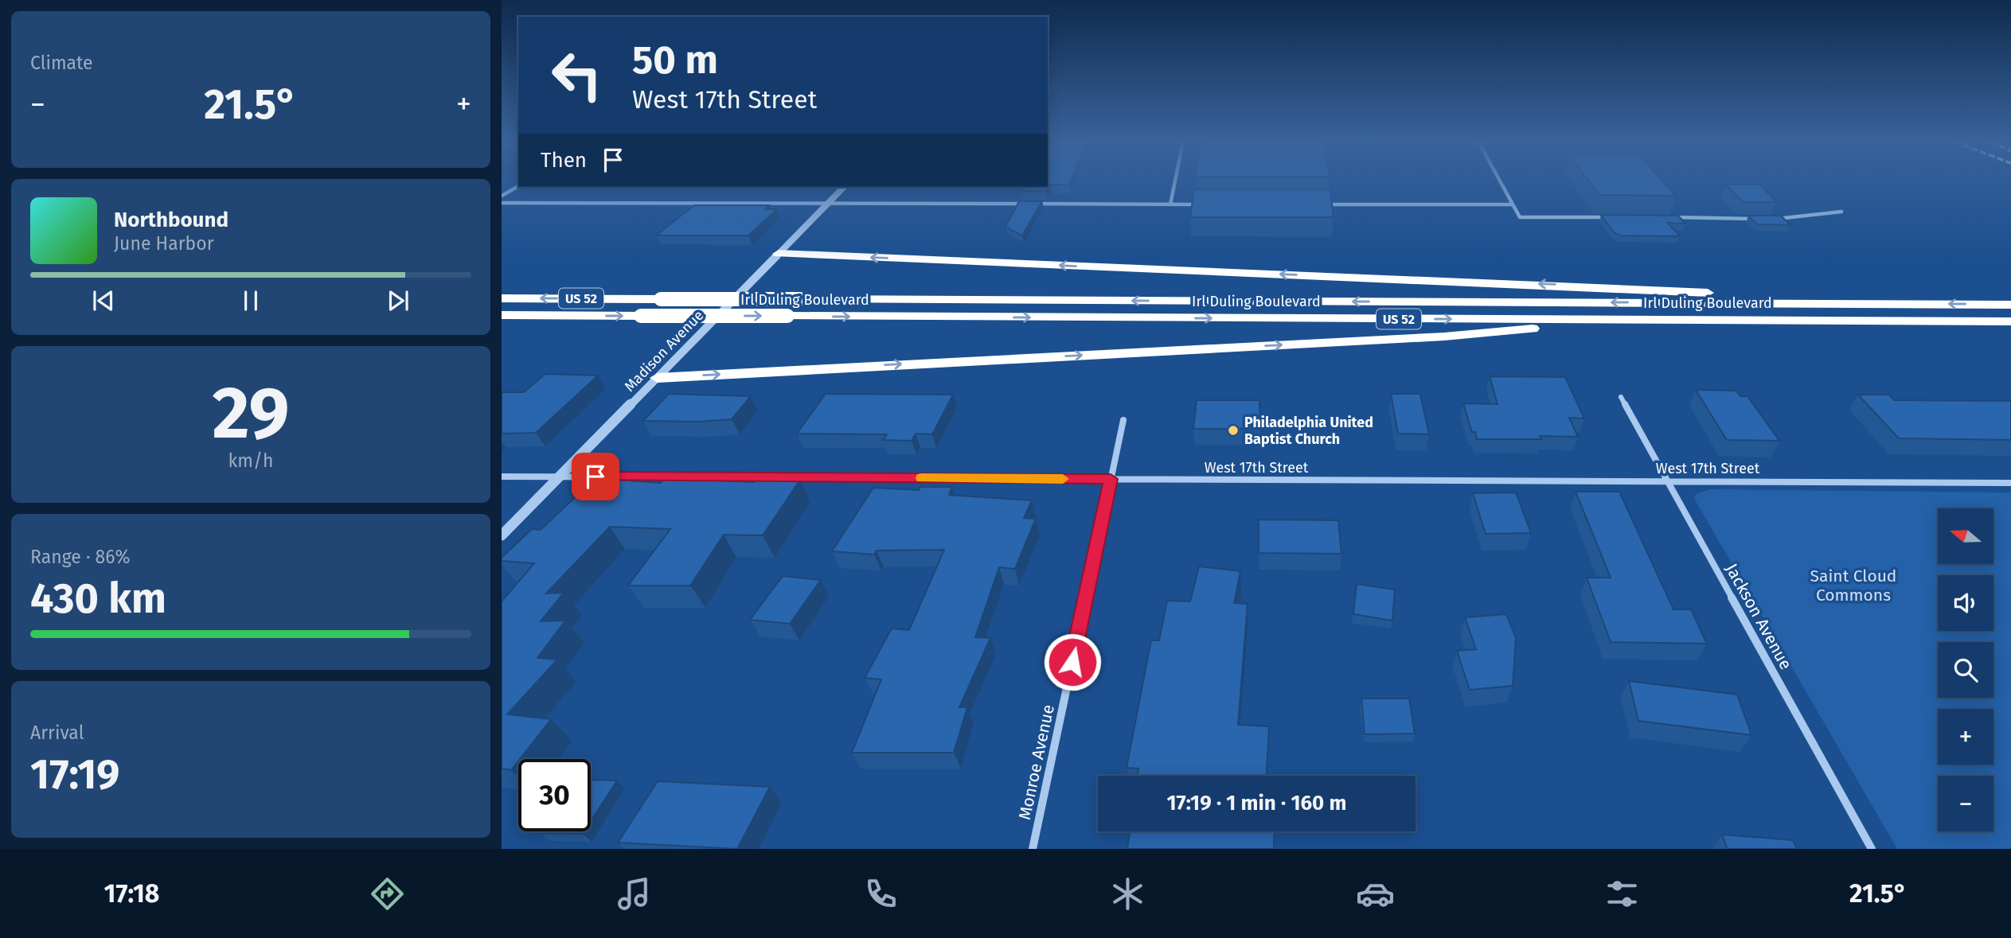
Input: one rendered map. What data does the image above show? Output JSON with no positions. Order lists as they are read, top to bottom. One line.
{"streets":{"highway":["US 52","Irl Duling Boulevard"],"street":["Madison Avenue","West 17th Street","Jackson Avenue","Monroe Avenue"]},"crossings":[["Madison Avenue","West 17th Street"],["West 17th Street","Jackson Avenue"],["West 17th Street","Monroe Avenue"]],"parks":["Saint Cloud Commons"],"places":["Philadelphia United Baptist Church"],"north":"left","page":{"tile":["Climate",["29","km/h"],["Range · 86%","430 km"],["Arrival","17:19"]],"turn":["50 m","West 17th Street"],"heat":["−","21.5°","+"],"then":"Then","song":["Northbound","June Harbor"],"map_buttons":["+","−"],"limit":"30","trip":"17:19 · 1 min · 160 m","tabs":["17:18","21.5°"]}}
